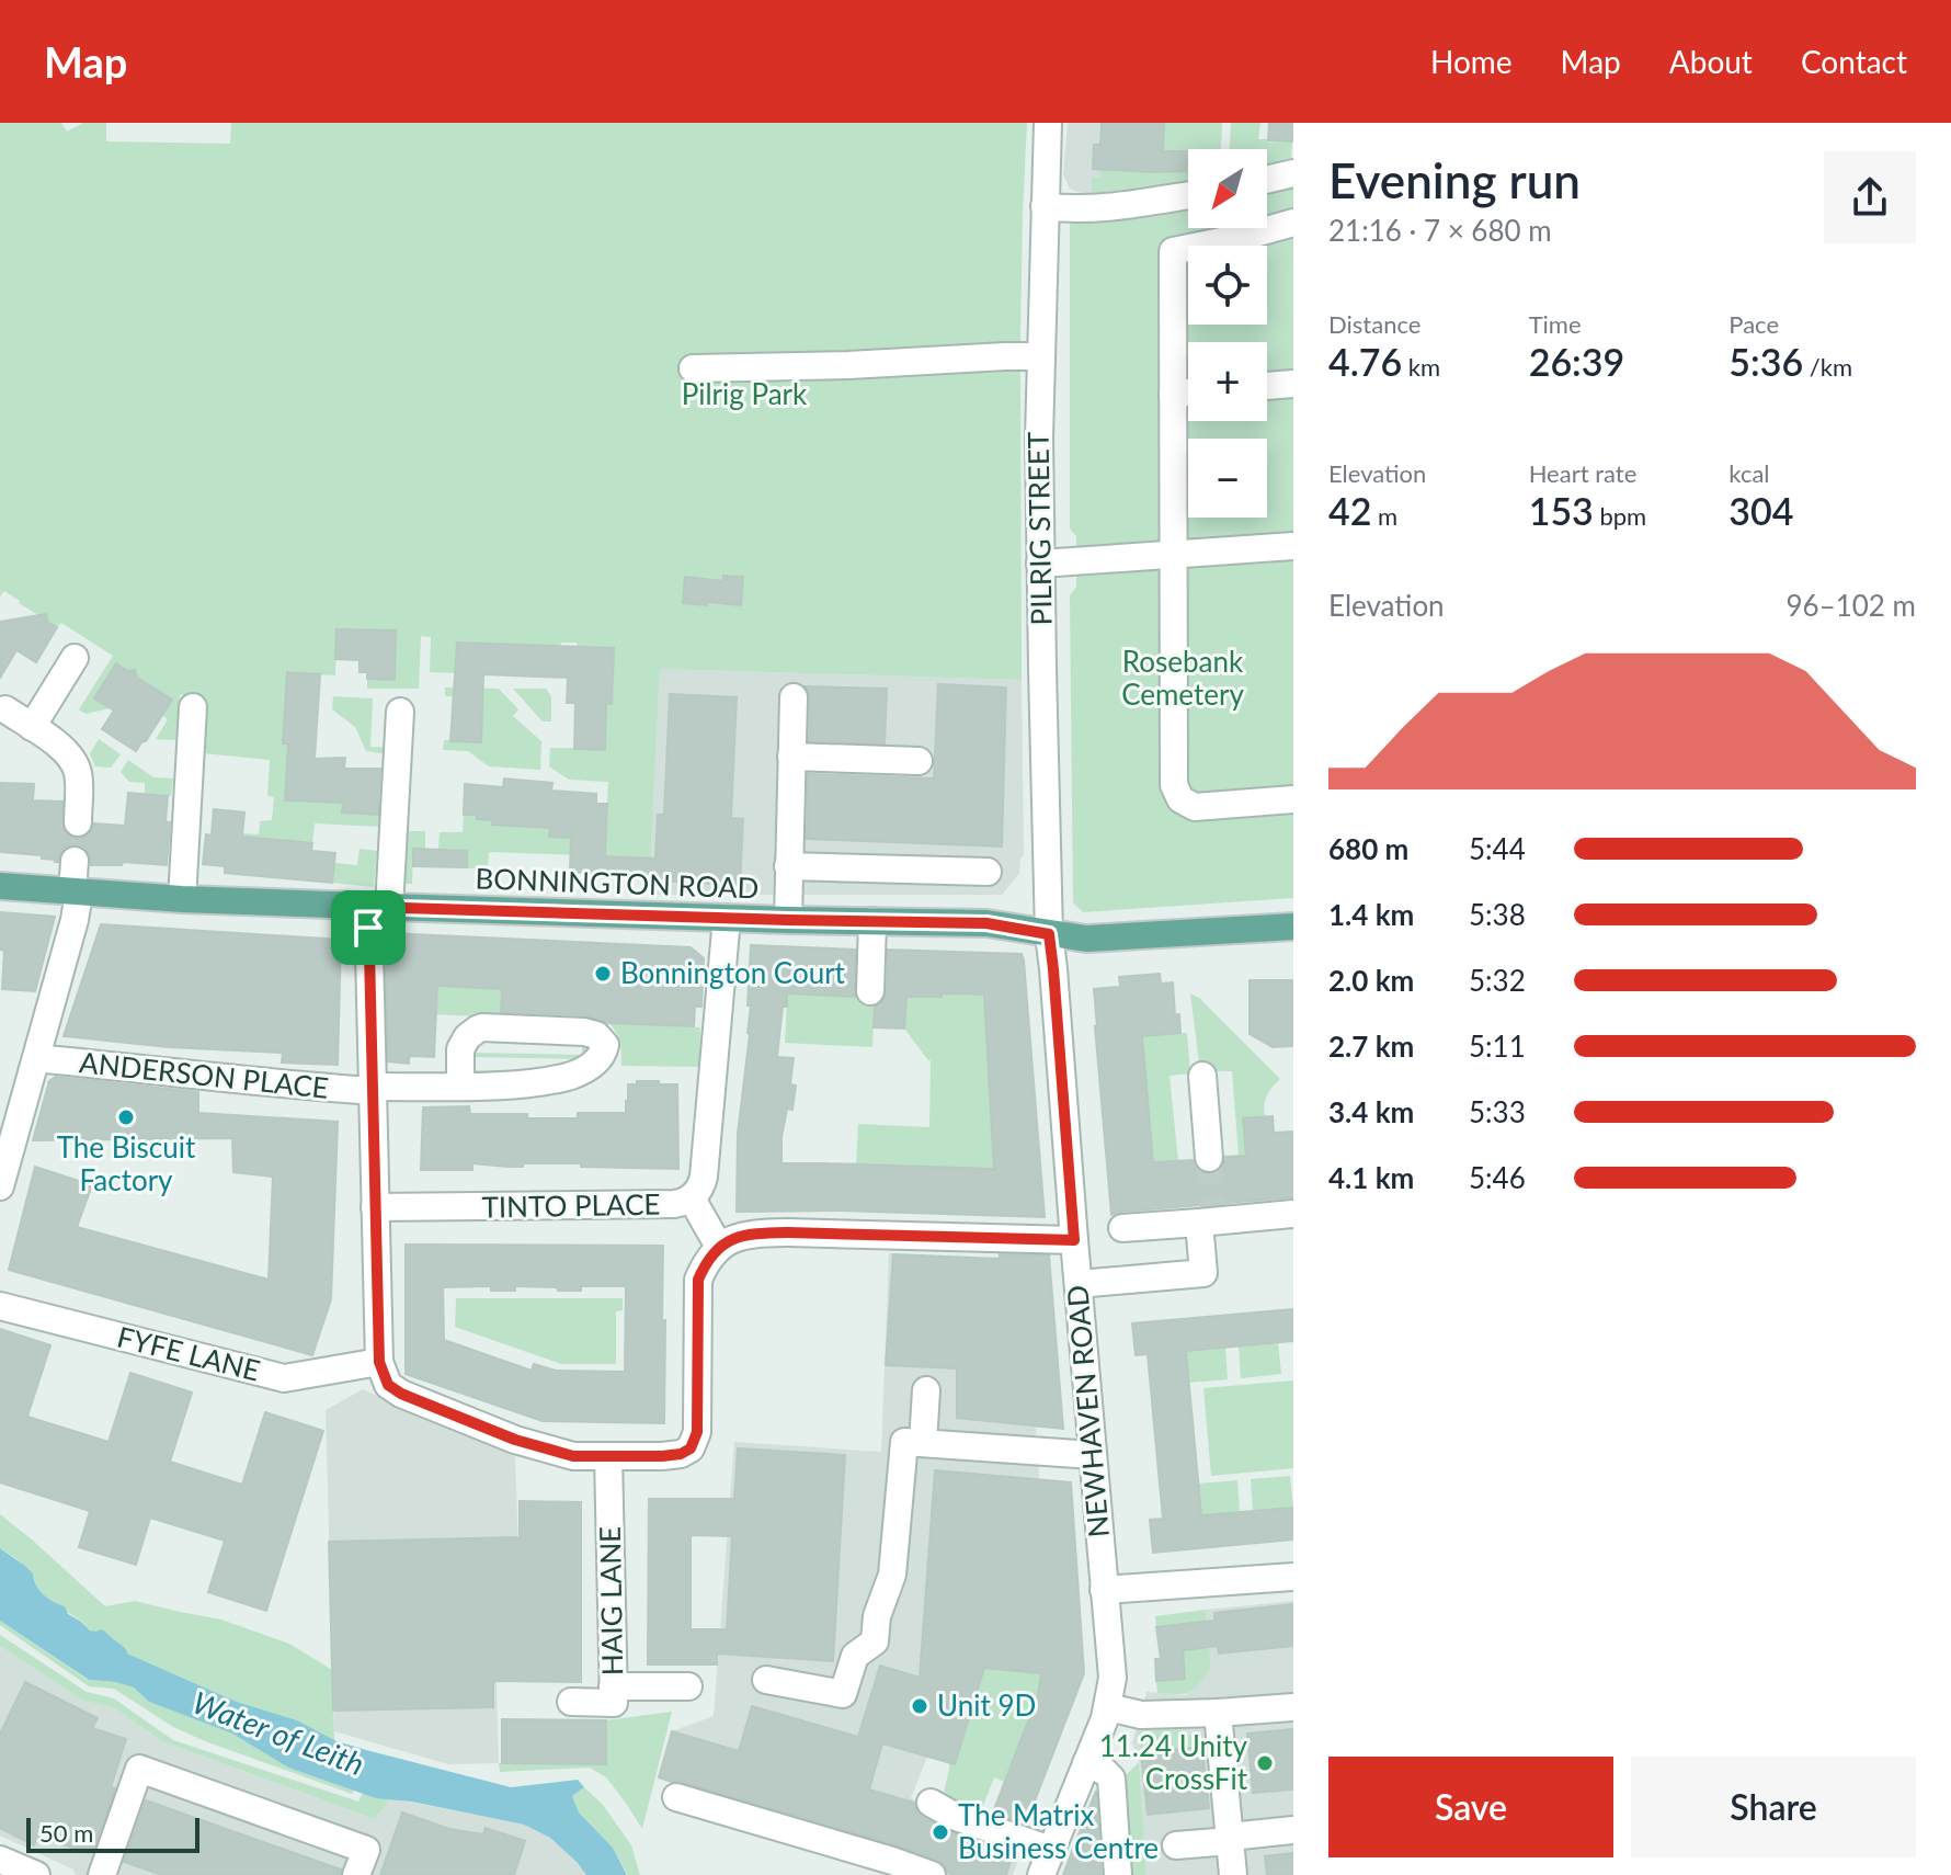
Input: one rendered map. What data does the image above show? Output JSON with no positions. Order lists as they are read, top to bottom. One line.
{"streets":{"main road":["BONNINGTON ROAD"],"street":["PILRIG STREET","ANDERSON PLACE","TINTO PLACE","FYFE LANE","NEWHAVEN ROAD","HAIG LANE"]},"crossings":[["PILRIG STREET","BONNINGTON ROAD"],["PILRIG STREET","NEWHAVEN ROAD"],["BONNINGTON ROAD","ANDERSON PLACE"],["BONNINGTON ROAD","TINTO PLACE"],["BONNINGTON ROAD","NEWHAVEN ROAD"]],"water":["Water of Leith"],"parks":["Pilrig Park","Rosebank Cemetery"],"places":["Bonnington Court","The Biscuit Factory","Unit 9D","11.24 Unity CrossFit","The Matrix Business Centre"],"scale_bar":"50 m","north":"bottom left","page":{"header":"Map","nav":["Home","Map","About","Contact"],"heading":["Evening run","21:16 · 7 × 680 m"],"map_buttons":["+","−"],"stats":[["Distance","4.76 km"],["Time","26:39"],["Pace","5:36 /km"],["Elevation","42 m"],["Heart rate","153 bpm"],["kcal","304"]],"chart":["Elevation","96–102 m"],"list":[{"name":"680 m","note":"5:44"},{"name":"1.4 km","note":"5:38"},{"name":"2.0 km","note":"5:32"},{"name":"2.7 km","note":"5:11"},{"name":"3.4 km","note":"5:33"},{"name":"4.1 km","note":"5:46"}],"buttons":["Save","Share"],"scale":"50 m"}}
